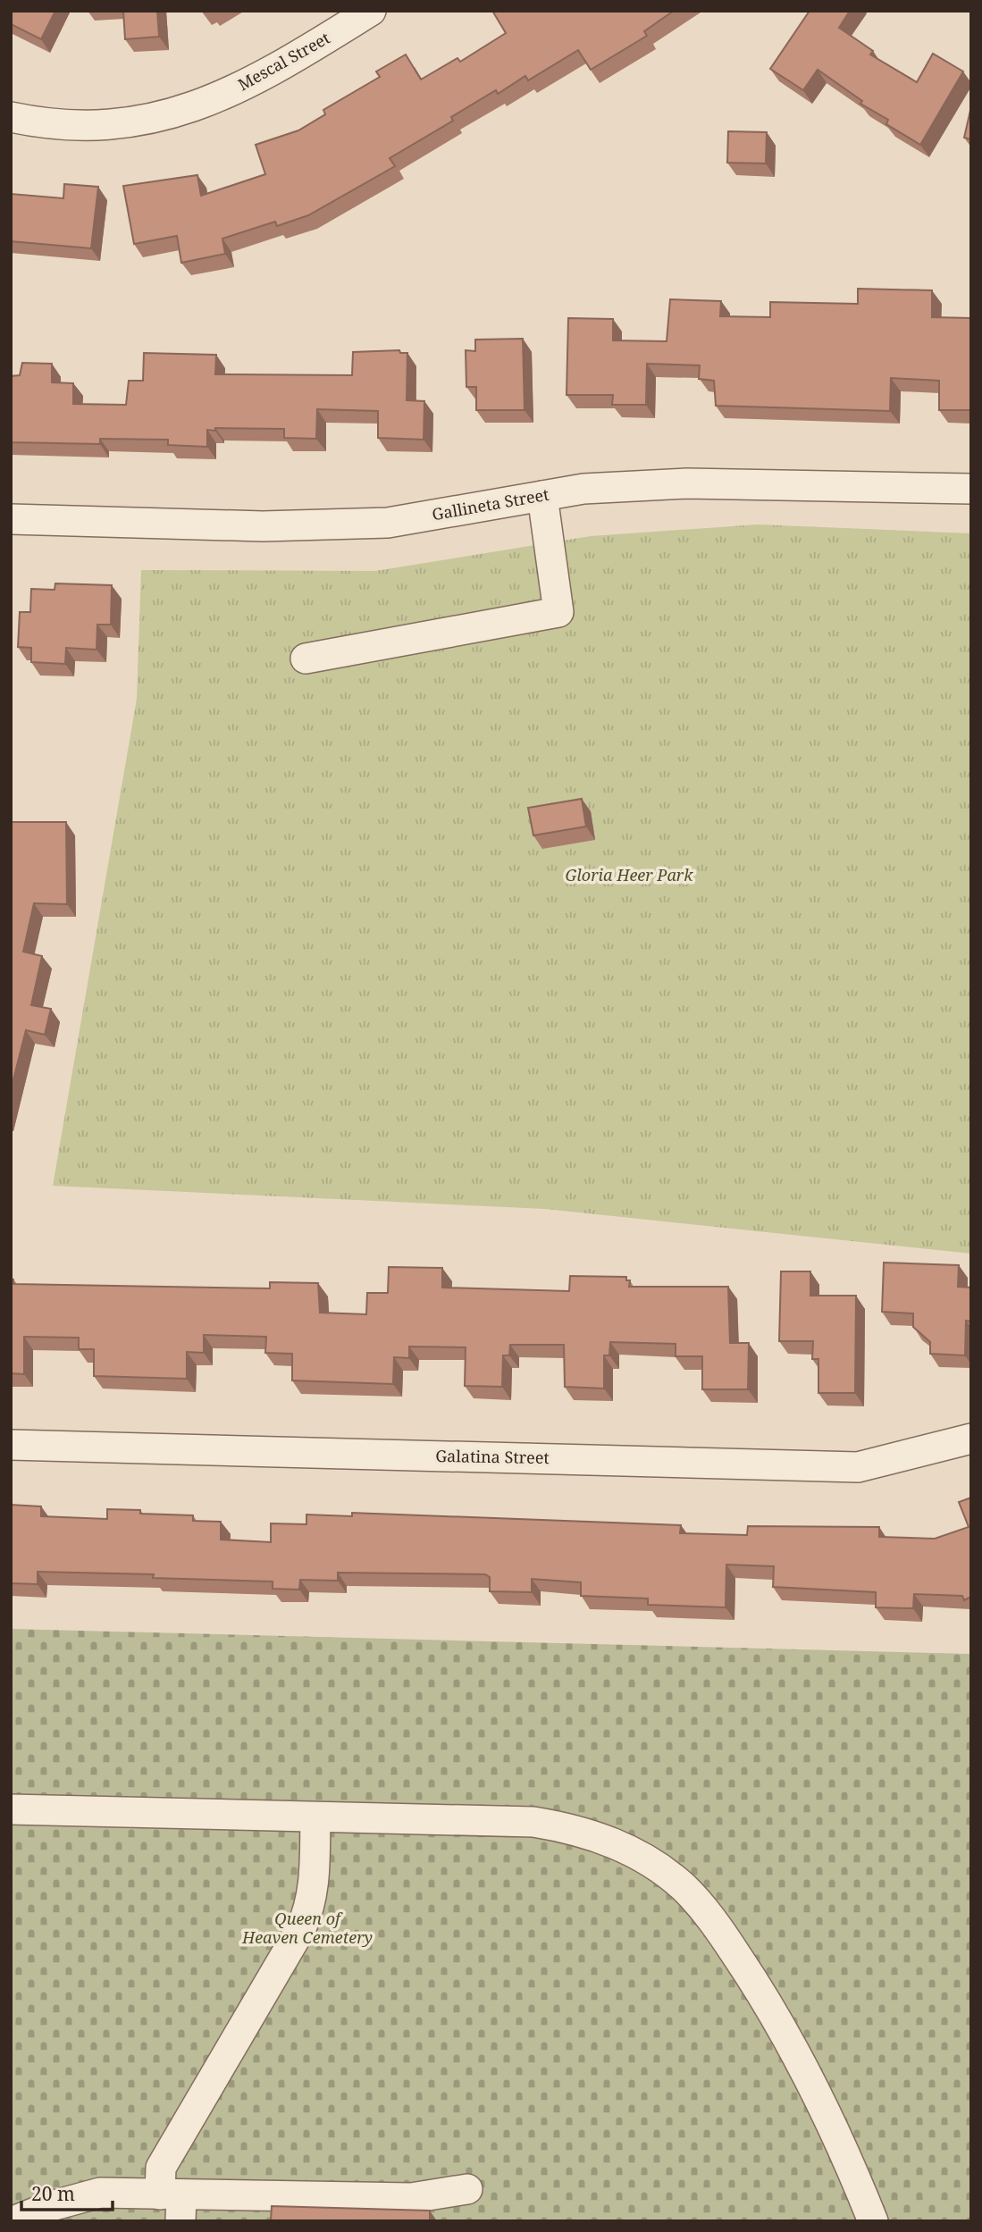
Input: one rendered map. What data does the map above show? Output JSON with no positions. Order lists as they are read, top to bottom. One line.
{"streets":{"street":["Mescal Street","Gallineta Street","Galatina Street"]},"parks":["Gloria Heer Park","Queen of Heaven Cemetery"],"scale_bar":"20 m"}
